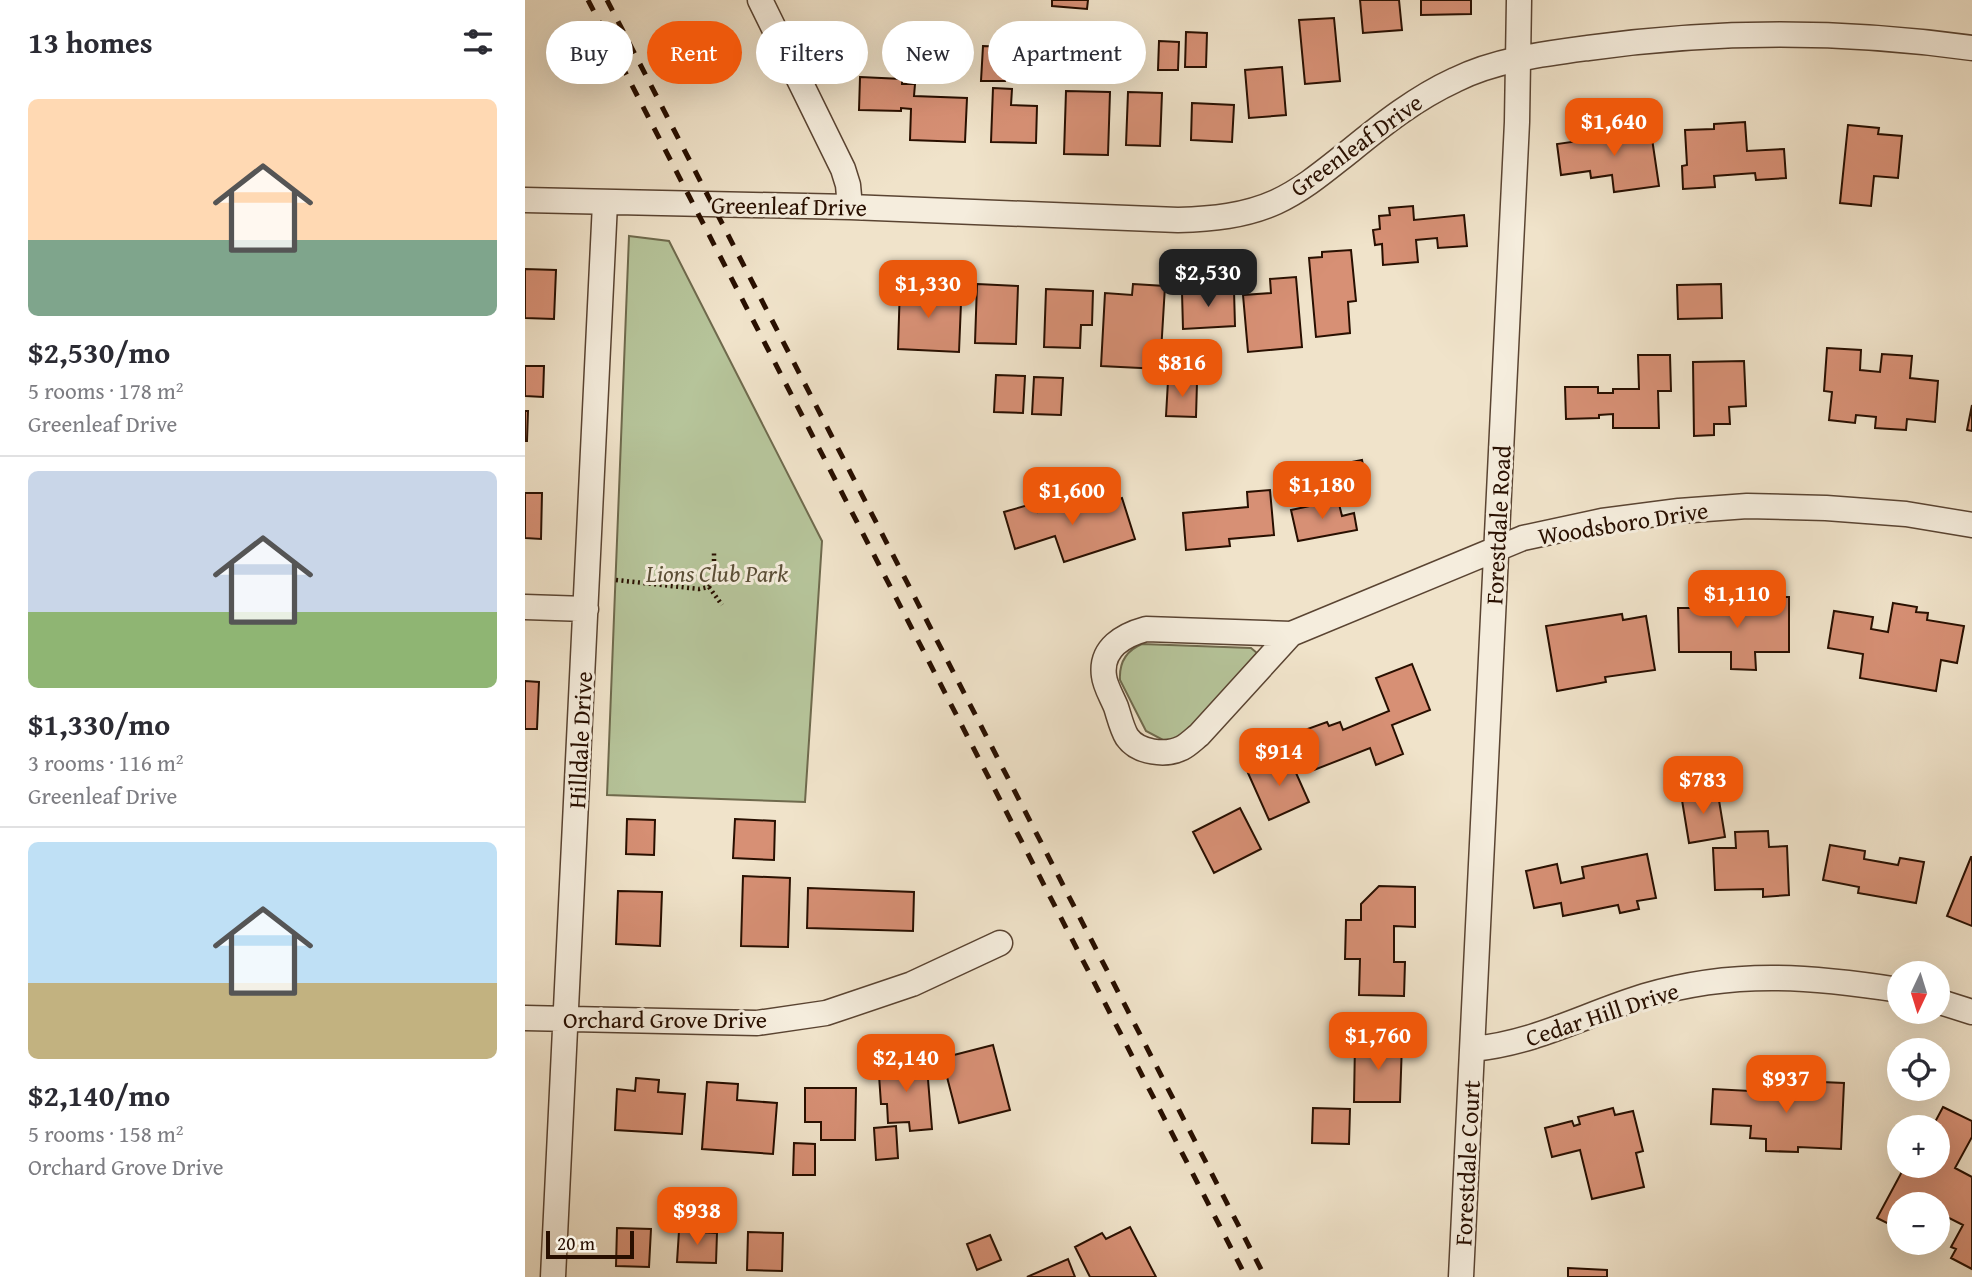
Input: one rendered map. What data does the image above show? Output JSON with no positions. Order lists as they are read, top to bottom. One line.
{"streets":{"street":["Greenleaf Drive","Woodsboro Drive","Forestdale Road","Hilldale Drive","Cedar Hill Drive","Orchard Grove Drive","Forestdale Court"]},"crossings":[["Greenleaf Drive","Forestdale Road"],["Greenleaf Drive","Hilldale Drive"],["Woodsboro Drive","Forestdale Road"],["Forestdale Road","Cedar Hill Drive"],["Forestdale Road","Forestdale Court"],["Hilldale Drive","Orchard Grove Drive"],["Cedar Hill Drive","Forestdale Court"]],"parks":["Lions Club Park"],"scale_bar":"20 m","north":"bottom","page":{"heading":"13 homes","chip":["Buy","Rent","Filters","New","Apartment"],"list":[{"name":"$2,530/mo","note":"5 rooms · 178 m² · Greenleaf Drive"},{"name":"$1,330/mo","note":"3 rooms · 116 m² · Greenleaf Drive"},{"name":"$2,140/mo","note":"5 rooms · 158 m² · Orchard Grove Drive"}],"price":["$1,640","$2,530","$1,330","$816","$1,180","$1,600","$1,110","$914","$783","$1,760","$2,140","$937","$938"],"map_buttons":["+","−"],"scale":"20 m"}}
